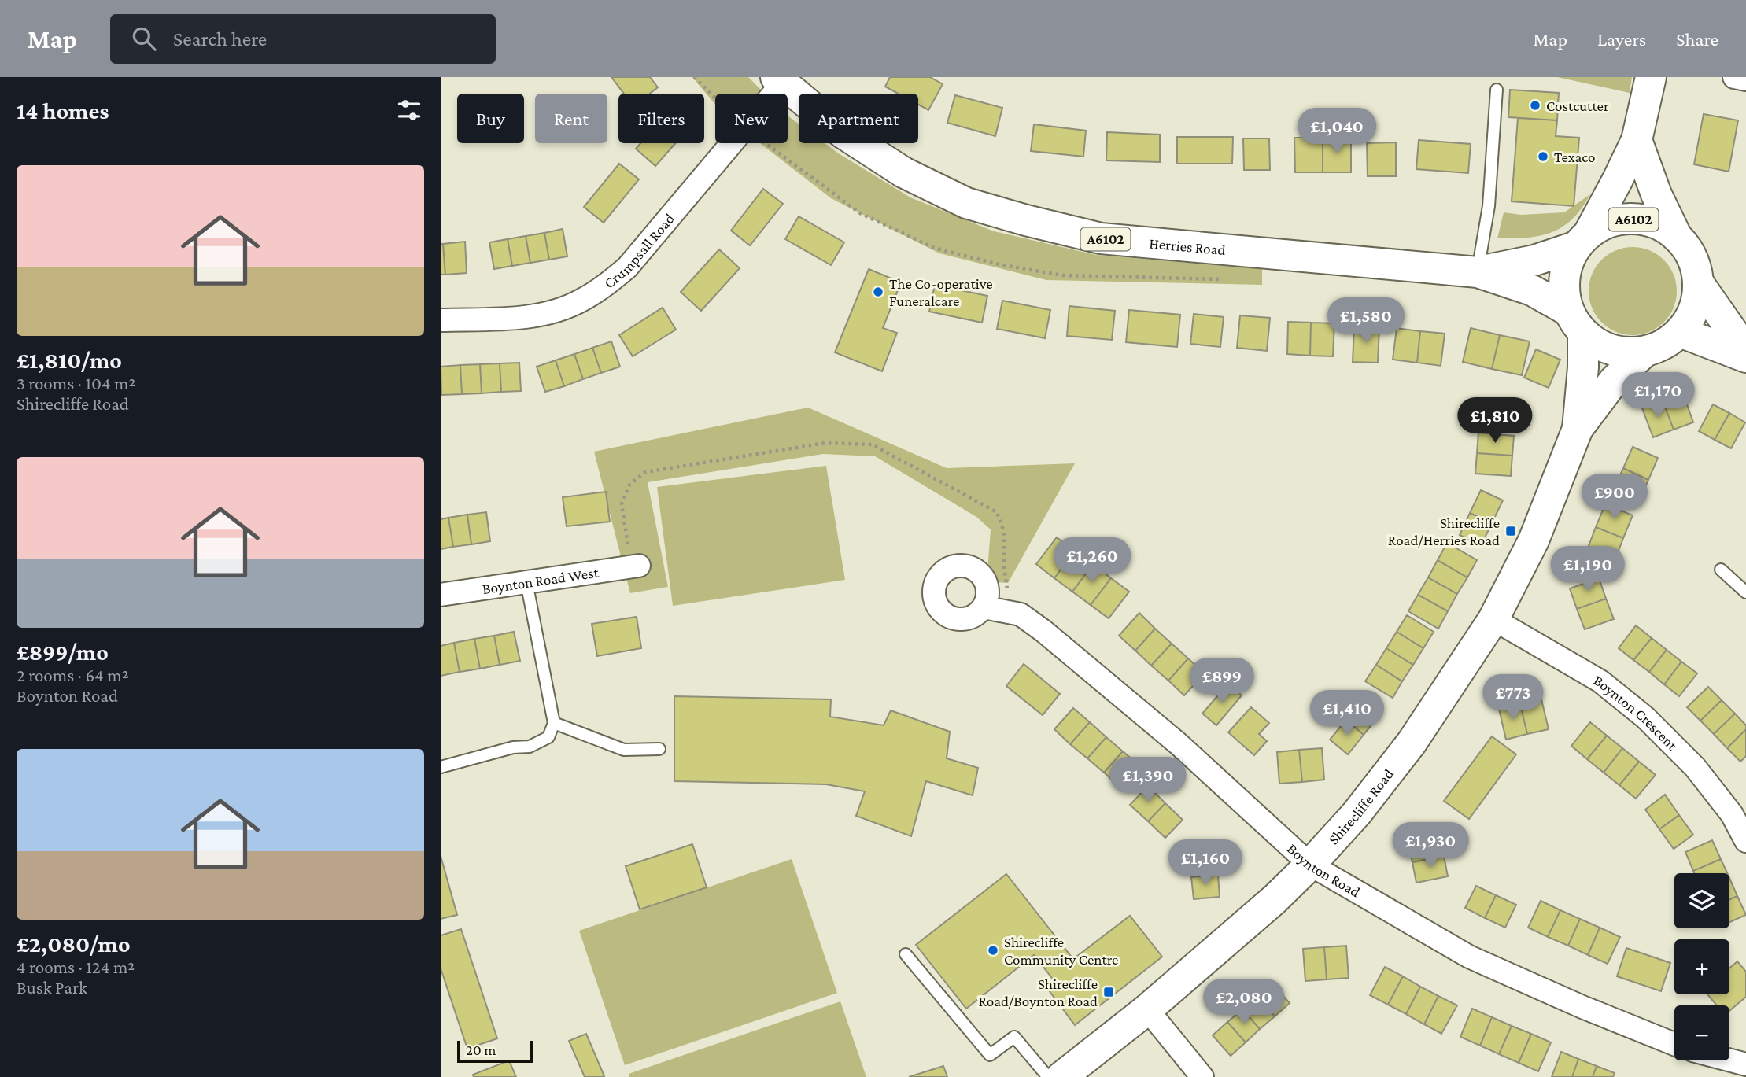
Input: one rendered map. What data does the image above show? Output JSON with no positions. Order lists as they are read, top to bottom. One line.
{"streets":{"main road":["A6102","Herries Road","Shirecliffe Road"],"street":["Crumpsall Road","Boynton Road West","Boynton Crescent","Boynton Road"]},"crossings":[["A6102","Herries Road"],["A6102","Shirecliffe Road"],["Herries Road","Crumpsall Road"],["Boynton Crescent","Shirecliffe Road"],["Shirecliffe Road","Boynton Road"]],"places":{"other":["Costcutter","Texaco","The Co-operative Funeralcare","Shirecliffe Community Centre"],"transit":["Shirecliffe Road/Herries Road","Shirecliffe Road/Boynton Road"]},"scale_bar":"20 m","page":{"header":"Map","search":"Search here","nav":["Map","Layers","Share"],"heading":"14 homes","chip":["Buy","Rent","Filters","New","Apartment"],"price":["£1,040","£1,580","£1,170","£1,810","£900","£1,260","£1,190","£899","£773","£1,410","£1,390","£1,930","£1,160","£2,080"],"list":[{"name":"£1,810/mo","note":"3 rooms · 104 m² · Shirecliffe Road"},{"name":"£899/mo","note":"2 rooms · 64 m² · Boynton Road"},{"name":"£2,080/mo","note":"4 rooms · 124 m² · Busk Park"}],"map_buttons":["+","−"],"scale":"20 m"}}
